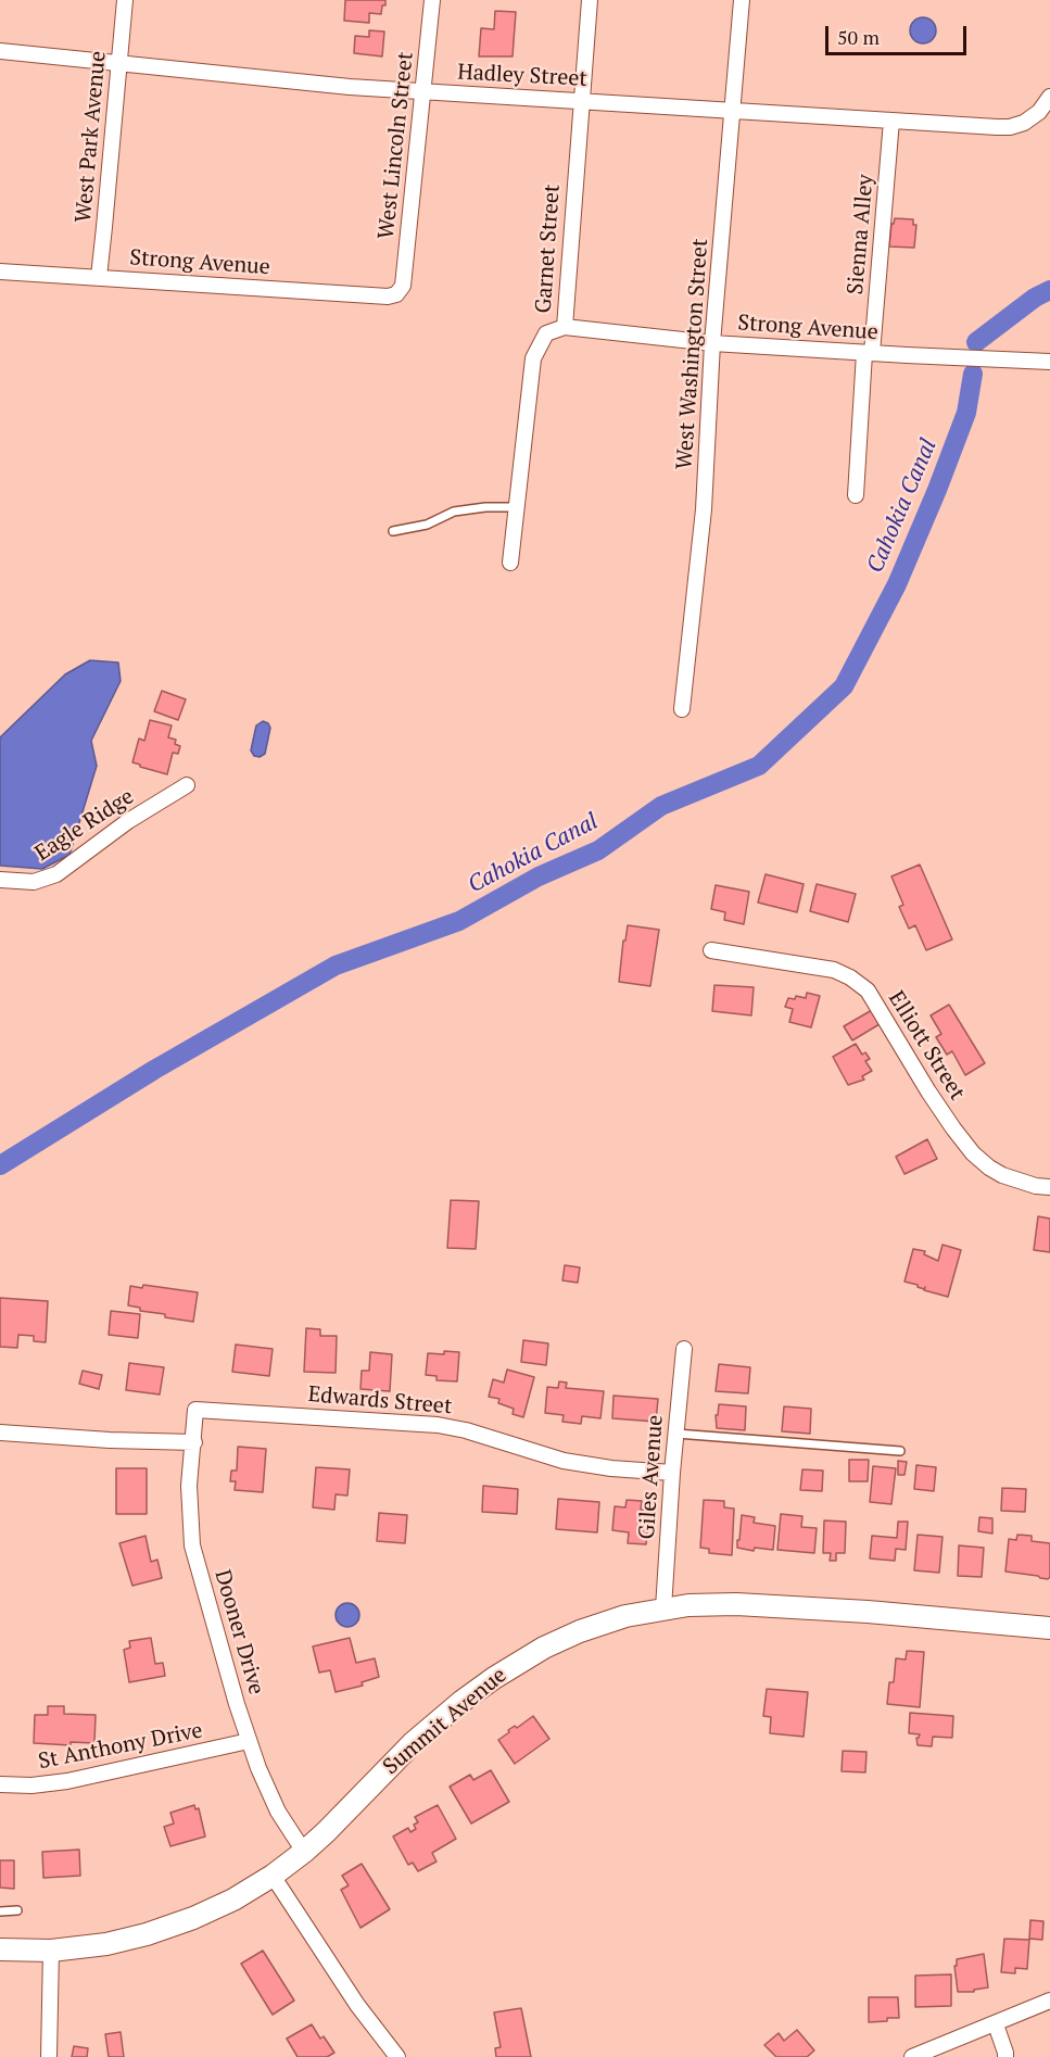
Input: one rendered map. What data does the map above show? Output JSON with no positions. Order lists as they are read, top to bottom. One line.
{"streets":{"street":["Hadley Street","West Park Avenue","West Lincoln Street","Sienna Alley","Garnet Street","Strong Avenue","West Washington Street","Eagle Ridge","Elliott Street","Edwards Street","Giles Avenue","Dooner Drive","Summit Avenue","St Anthony Drive"]},"crossings":[["Hadley Street","West Park Avenue"],["Hadley Street","West Lincoln Street"],["Hadley Street","Sienna Alley"],["Hadley Street","Garnet Street"],["Hadley Street","West Washington Street"],["West Park Avenue","Strong Avenue"],["West Lincoln Street","Strong Avenue"],["Sienna Alley","Strong Avenue"],["Garnet Street","Strong Avenue"],["Strong Avenue","West Washington Street"],["Edwards Street","Giles Avenue"],["Edwards Street","Dooner Drive"],["Giles Avenue","Summit Avenue"],["Dooner Drive","Summit Avenue"],["Dooner Drive","St Anthony Drive"]],"water":["Cahokia Canal"],"scale_bar":"50 m"}
